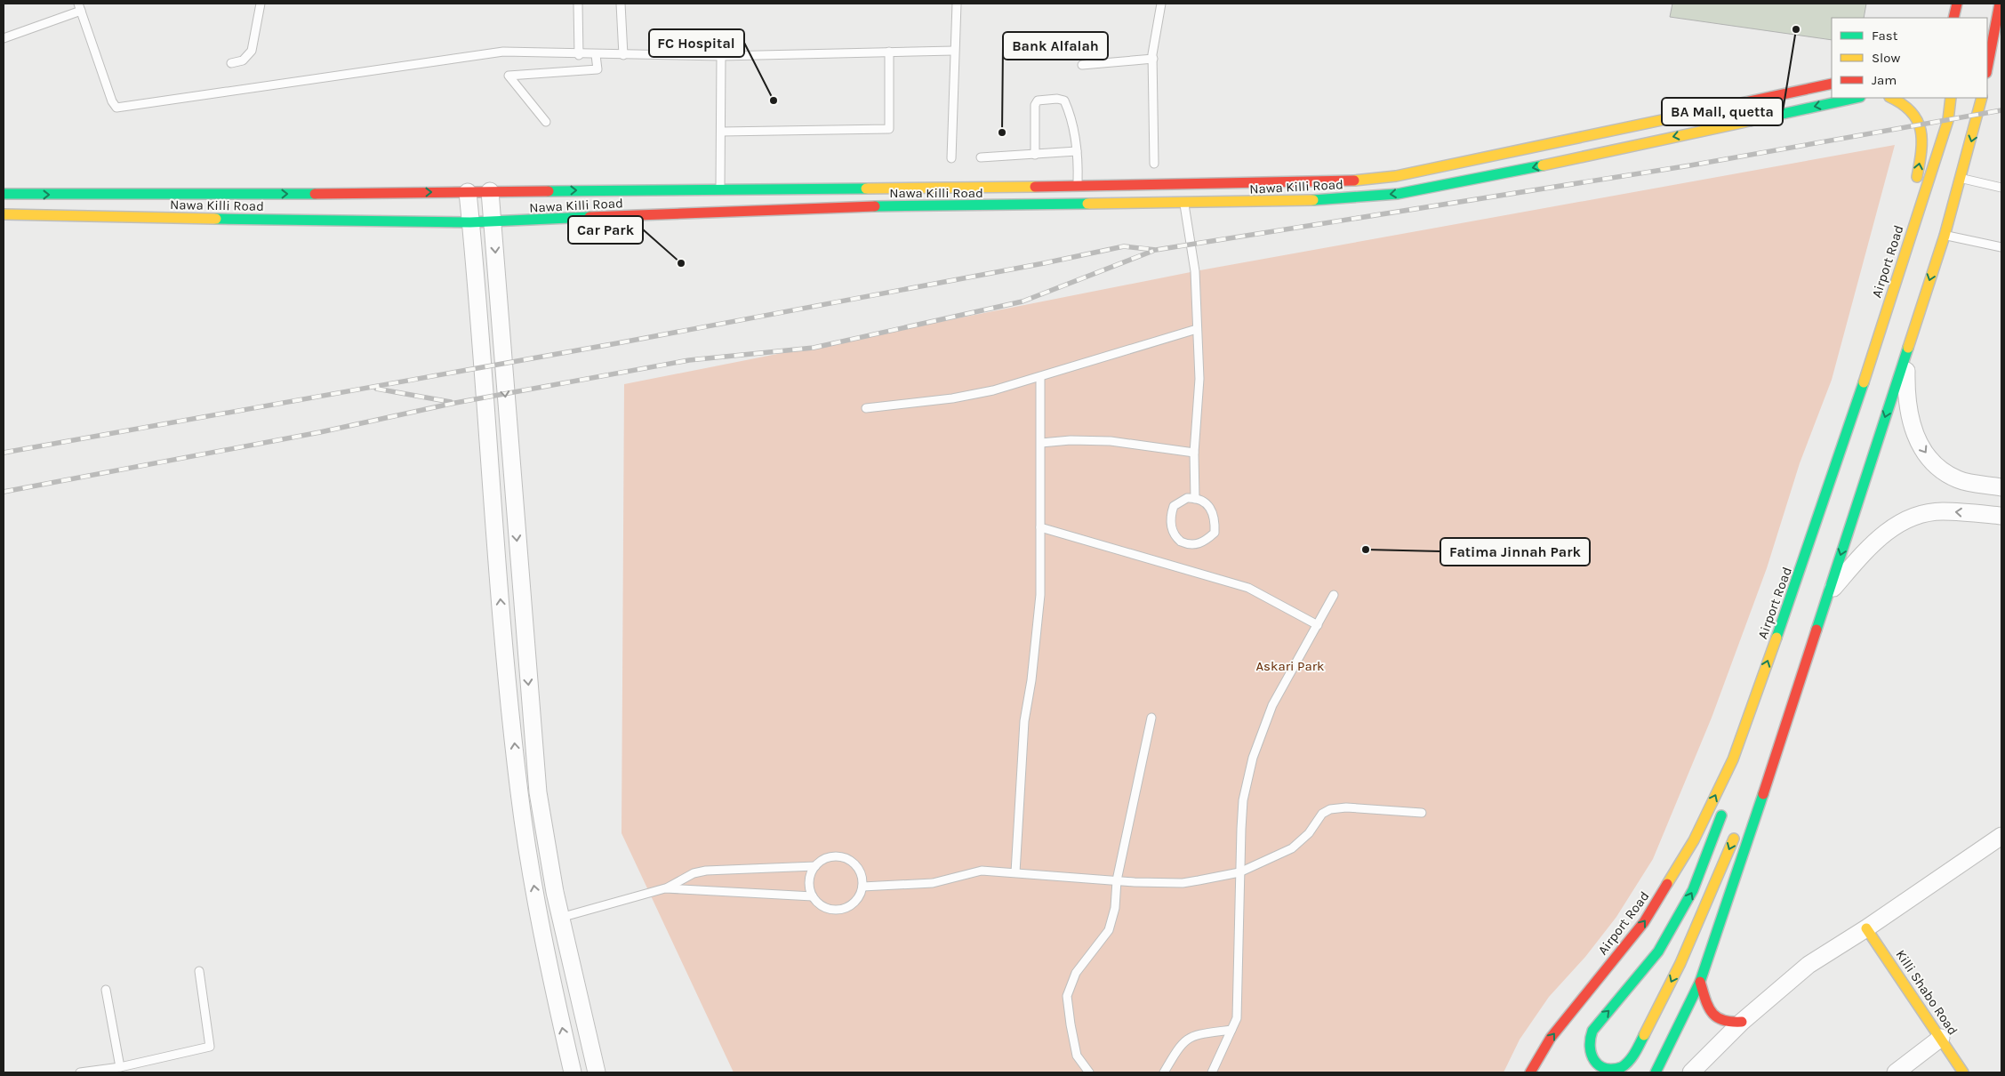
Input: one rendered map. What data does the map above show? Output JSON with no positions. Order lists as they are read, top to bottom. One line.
{"streets":{"main road":["Nawa Killi Road","Airport Road","Killi Shabo Road"]},"parks":["Askari Park"],"places":["BA Mall, quetta","FC Hospital","Bank Alfalah","Car Park","Fatima Jinnah Park"],"legend":["Fast","Slow","Jam"]}
